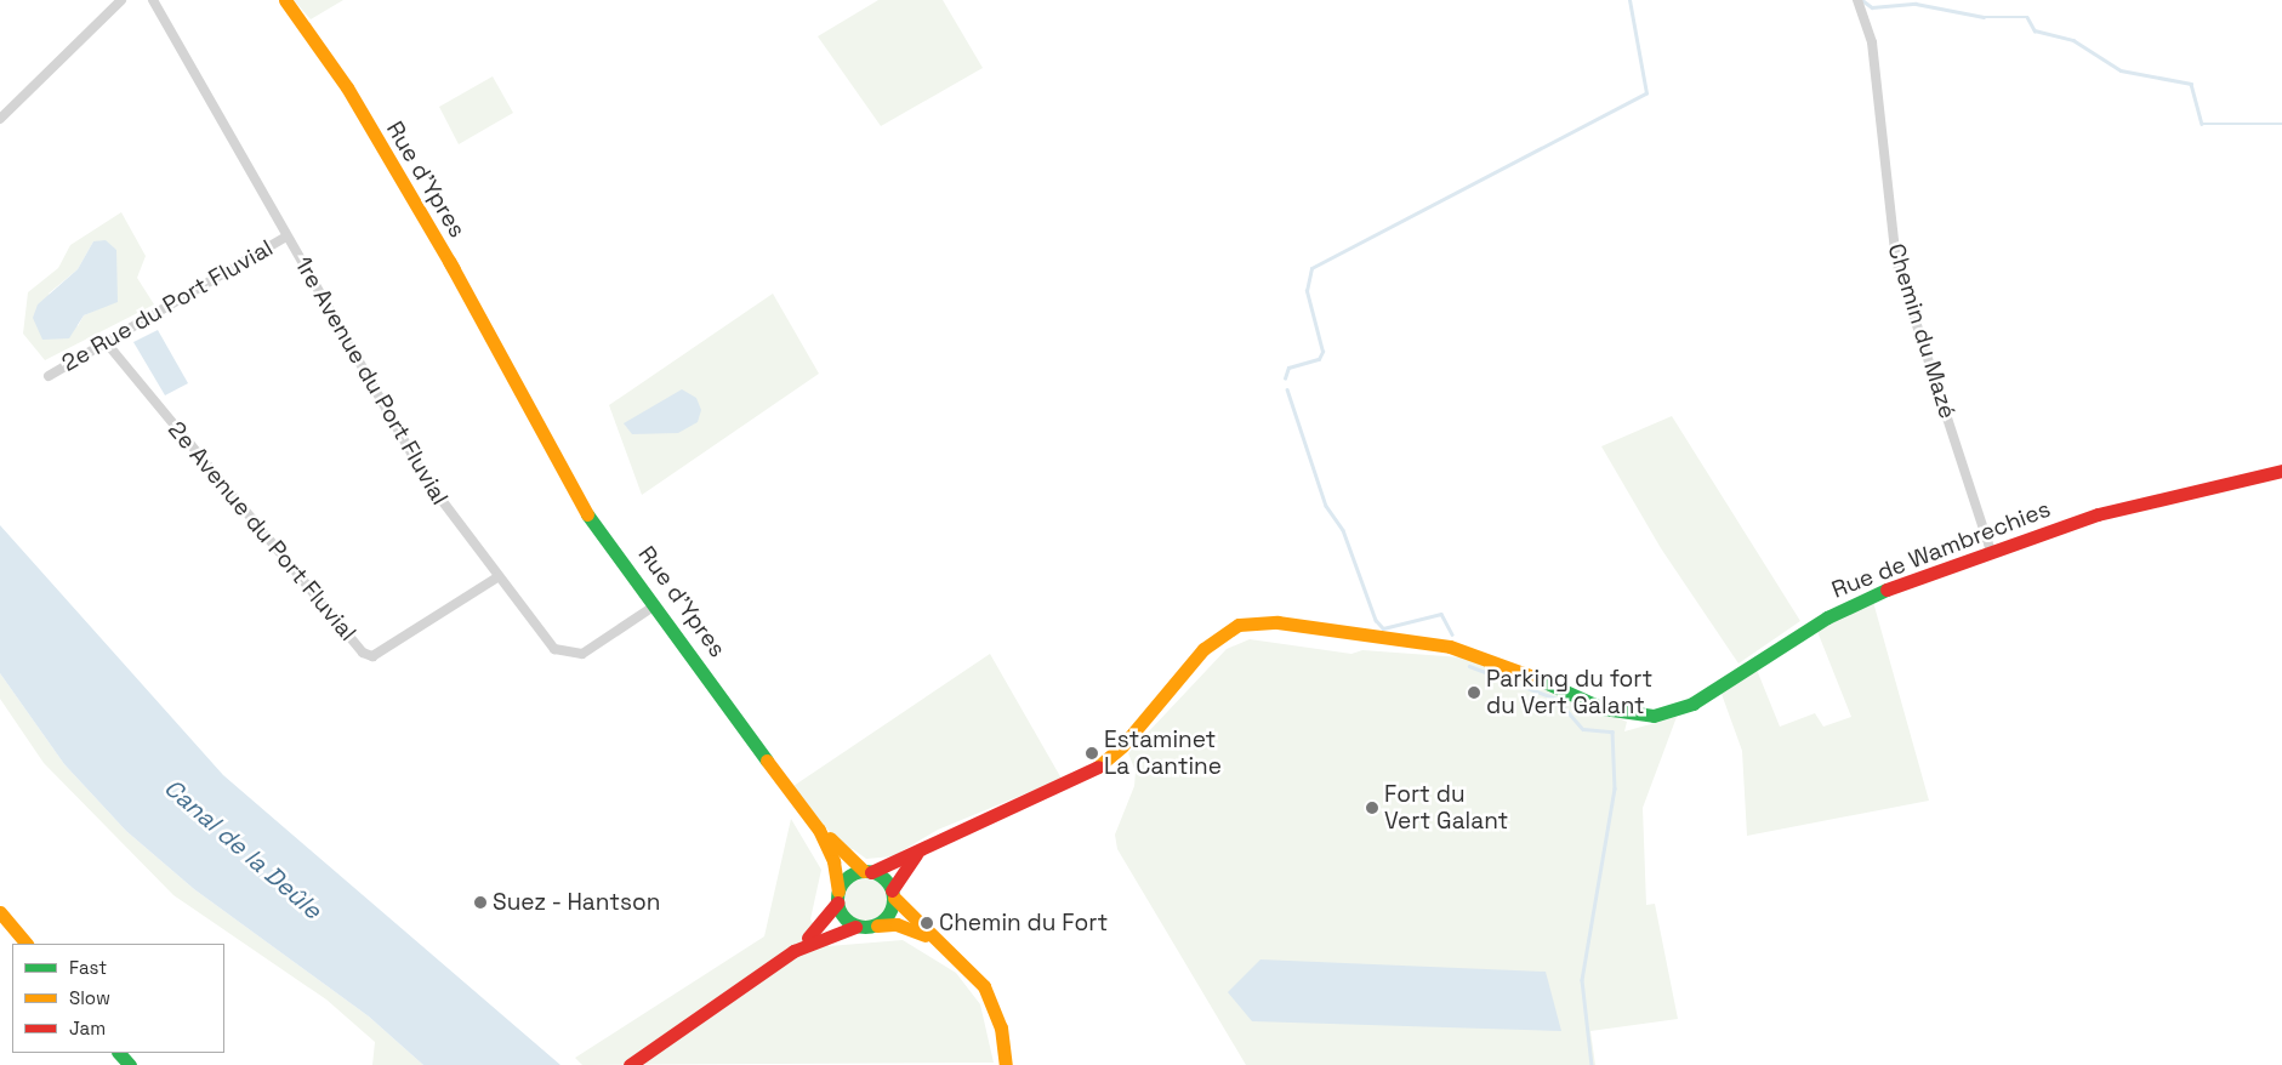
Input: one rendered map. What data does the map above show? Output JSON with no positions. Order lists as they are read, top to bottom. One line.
{"streets":{"main road":["Rue d'Ypres","Rue de Wambrechies"],"street":["2e Rue du Port Fluvial","Chemin du Mazé","1re Avenue du Port Fluvial","2e Avenue du Port Fluvial"]},"crossings":[["Rue d'Ypres","1re Avenue du Port Fluvial"],["Rue d'Ypres","Rue de Wambrechies"],["2e Rue du Port Fluvial","1re Avenue du Port Fluvial"],["2e Rue du Port Fluvial","2e Avenue du Port Fluvial"],["Chemin du Mazé","Rue de Wambrechies"],["1re Avenue du Port Fluvial","2e Avenue du Port Fluvial"]],"water":["Canal de la Deûle"],"places":["Parking du fort du Vert Galant","Estaminet La Cantine","Fort du Vert Galant","Suez - Hantson","Chemin du Fort"],"legend":["Fast","Slow","Jam"]}
